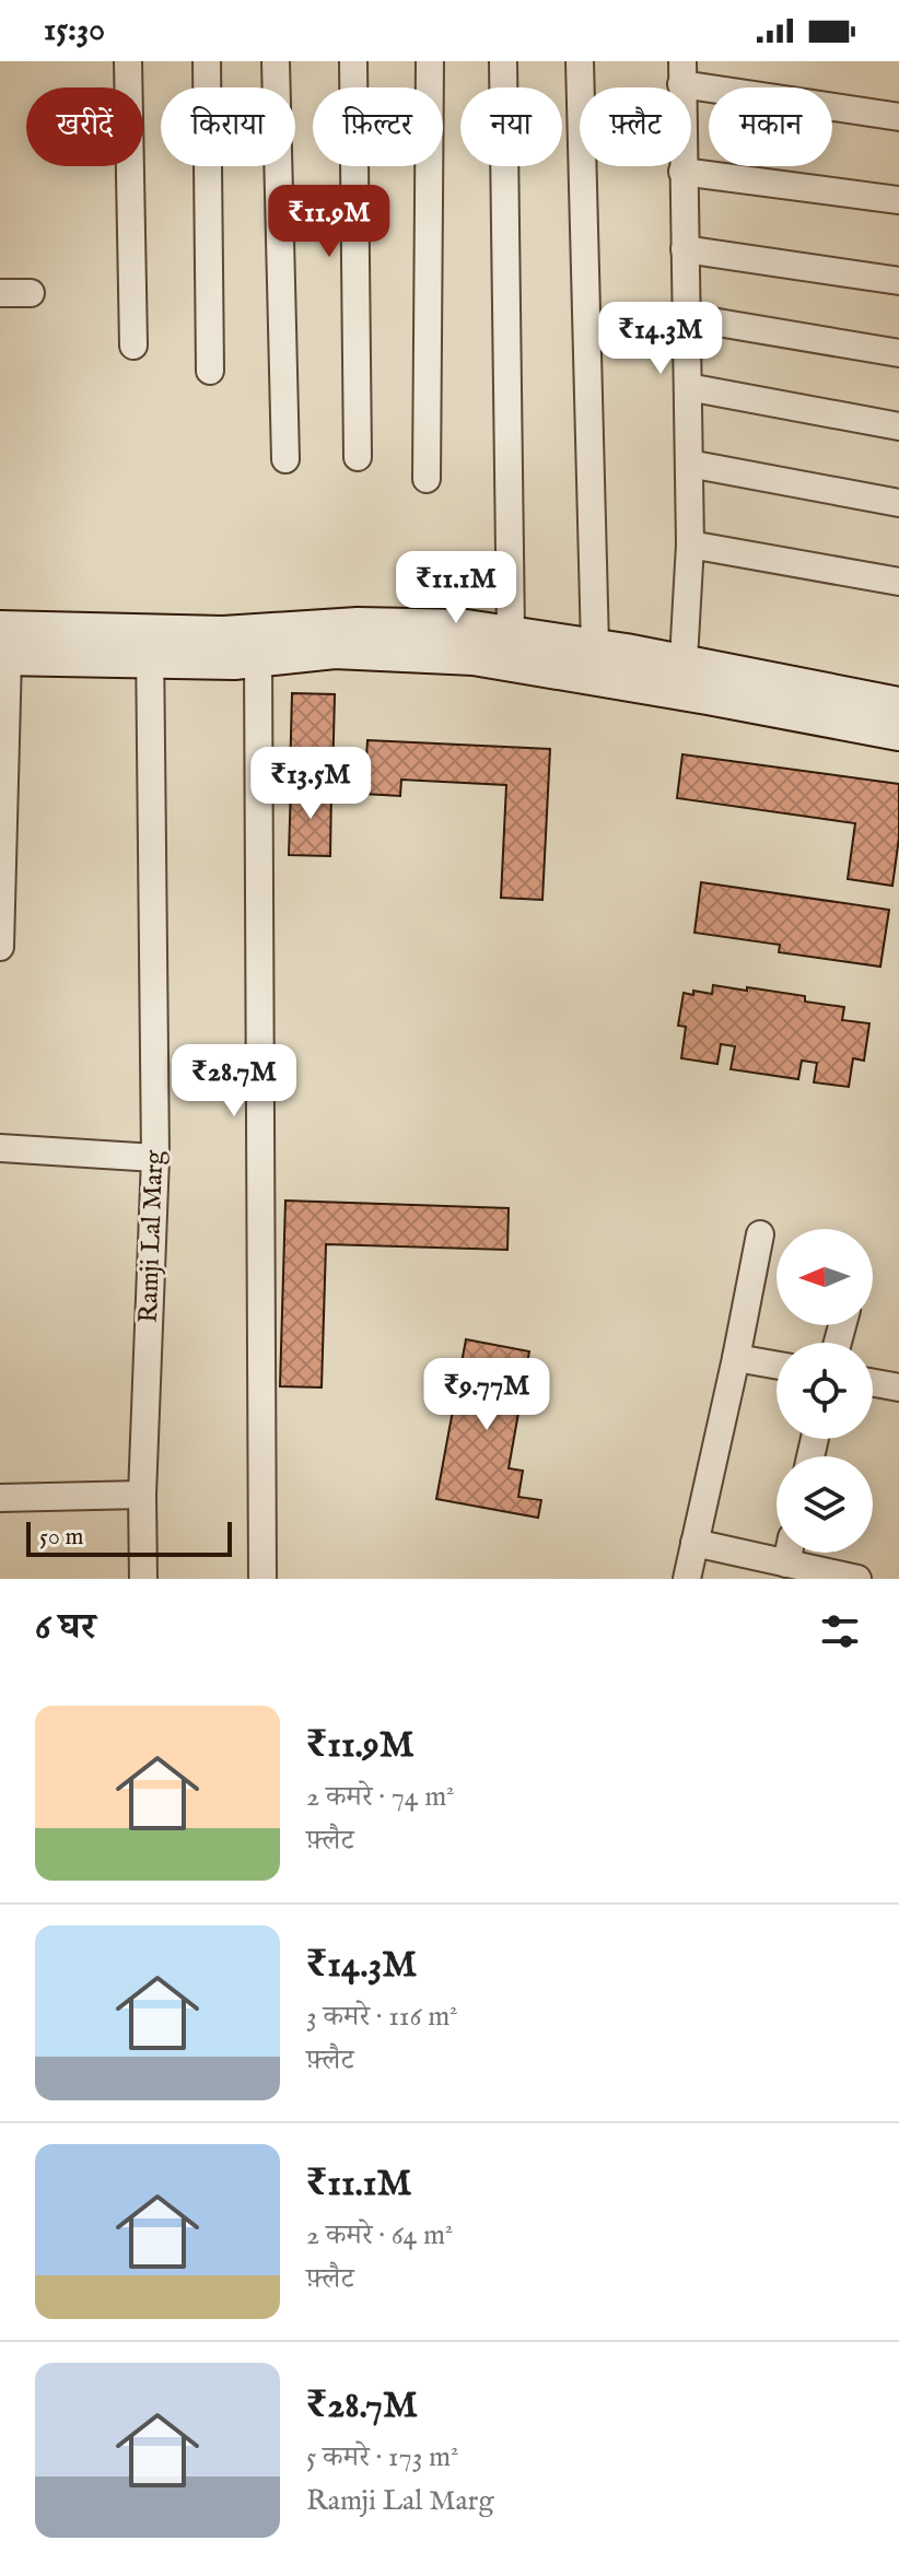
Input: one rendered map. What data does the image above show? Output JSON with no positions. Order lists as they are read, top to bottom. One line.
{"streets":{"street":["Ramji Lal Marg"]},"scale_bar":"50 m","north":"left","page":{"status":"15:30","chip":["खरीदें","किराया","फ़िल्टर","नया","फ़्लैट","मकान"],"price":["₹11.9M","₹14.3M","₹11.1M","₹13.5M","₹28.7M","₹9.77M"],"scale":"50 m","heading":"6 घर","list":[{"name":"₹11.9M","note":"2 कमरे · 74 m² · फ़्लैट"},{"name":"₹14.3M","note":"3 कमरे · 116 m² · फ़्लैट"},{"name":"₹11.1M","note":"2 कमरे · 64 m² · फ़्लैट"},{"name":"₹28.7M","note":"5 कमरे · 173 m² · Ramji Lal Marg"}]}}
